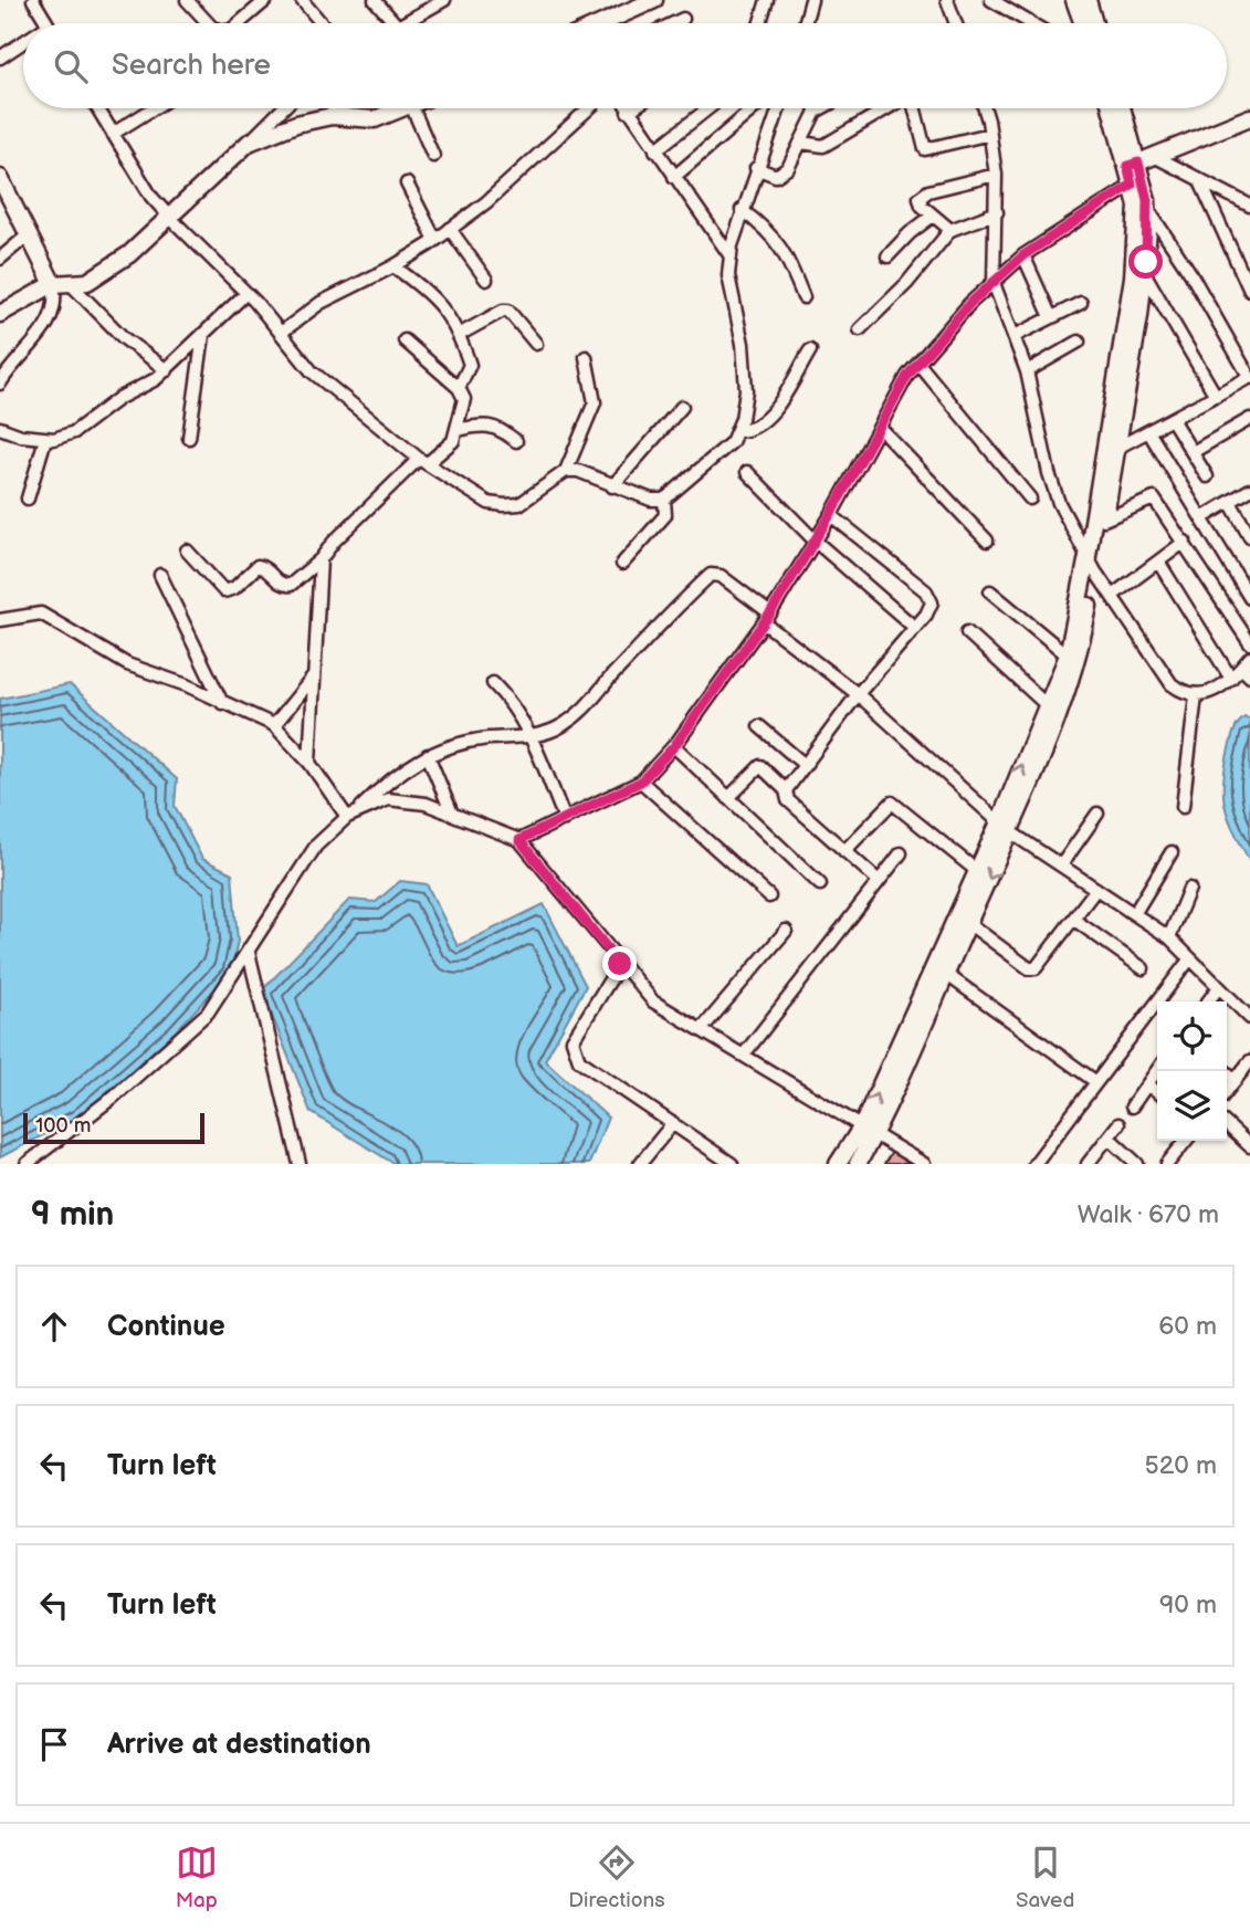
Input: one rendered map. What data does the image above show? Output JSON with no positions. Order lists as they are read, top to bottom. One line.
{"scale_bar":"100 m","page":{"search":"Search here","scale":"100 m","heading":["9 min","Walk · 670 m"],"list":[["Continue","60 m"],["Turn left","520 m"],["Turn left","90 m"],"Arrive at destination"],"nav":["Map","Directions","Saved"]}}
